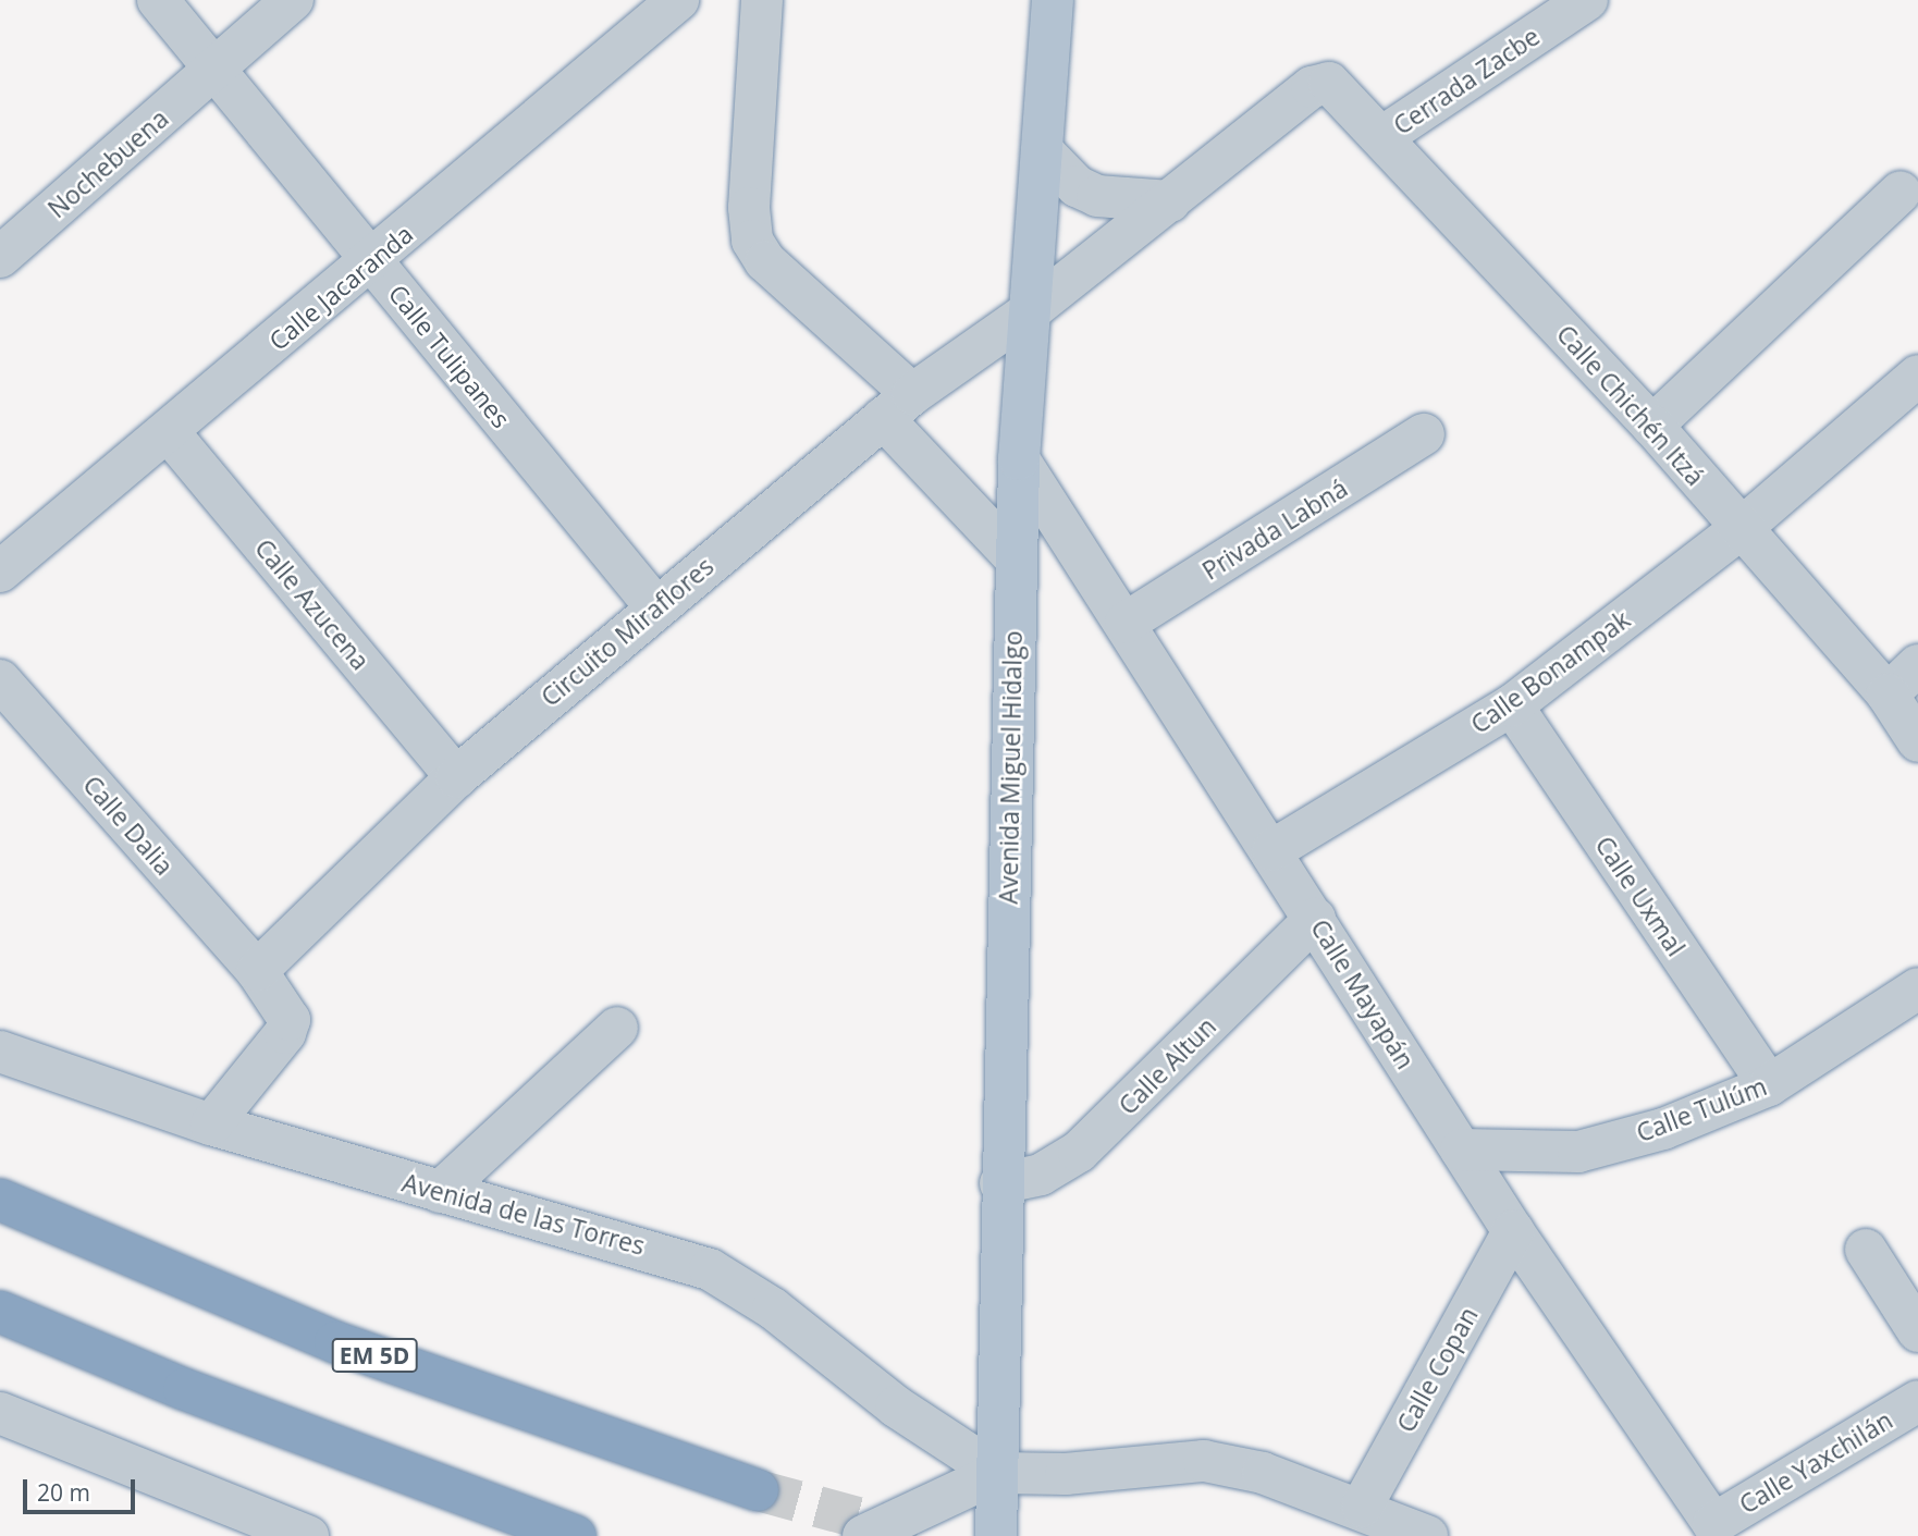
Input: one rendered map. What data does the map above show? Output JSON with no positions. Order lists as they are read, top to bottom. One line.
{"streets":{"highway":["EM 5D"],"main road":["Avenida Miguel Hidalgo"],"street":["Cerrada Zacbe","Nochebuena","Calle Jacaranda","Calle Tulipanes","Calle Chichén Itzá","Privada Labná","Calle Azucena","Circuito Miraflores","Calle Bonampak","Calle Dalia","Calle Uxmal","Calle Mayapán","Calle Altun","Calle Tulúm","Avenida de las Torres","Calle Copan","Calle Yaxchilán"]},"crossings":[["Cerrada Zacbe","Calle Chichén Itzá"],["Nochebuena","Calle Tulipanes"],["Calle Jacaranda","Calle Tulipanes"],["Calle Jacaranda","Calle Azucena"],["Calle Tulipanes","Circuito Miraflores"],["Calle Chichén Itzá","Circuito Miraflores"],["Calle Chichén Itzá","Calle Bonampak"],["Privada Labná","Calle Mayapán"],["Calle Azucena","Circuito Miraflores"],["Circuito Miraflores","Avenida Miguel Hidalgo"],["Circuito Miraflores","Calle Dalia"],["Calle Bonampak","Calle Uxmal"],["Calle Bonampak","Calle Mayapán"],["Avenida Miguel Hidalgo","Calle Mayapán"],["Avenida Miguel Hidalgo","Calle Altun"],["Avenida Miguel Hidalgo","Avenida de las Torres"],["Calle Uxmal","Calle Tulúm"],["Calle Mayapán","Calle Altun"],["Calle Mayapán","Calle Tulúm"],["Calle Mayapán","Calle Copan"],["Calle Mayapán","Calle Yaxchilán"]],"scale_bar":"20 m"}
